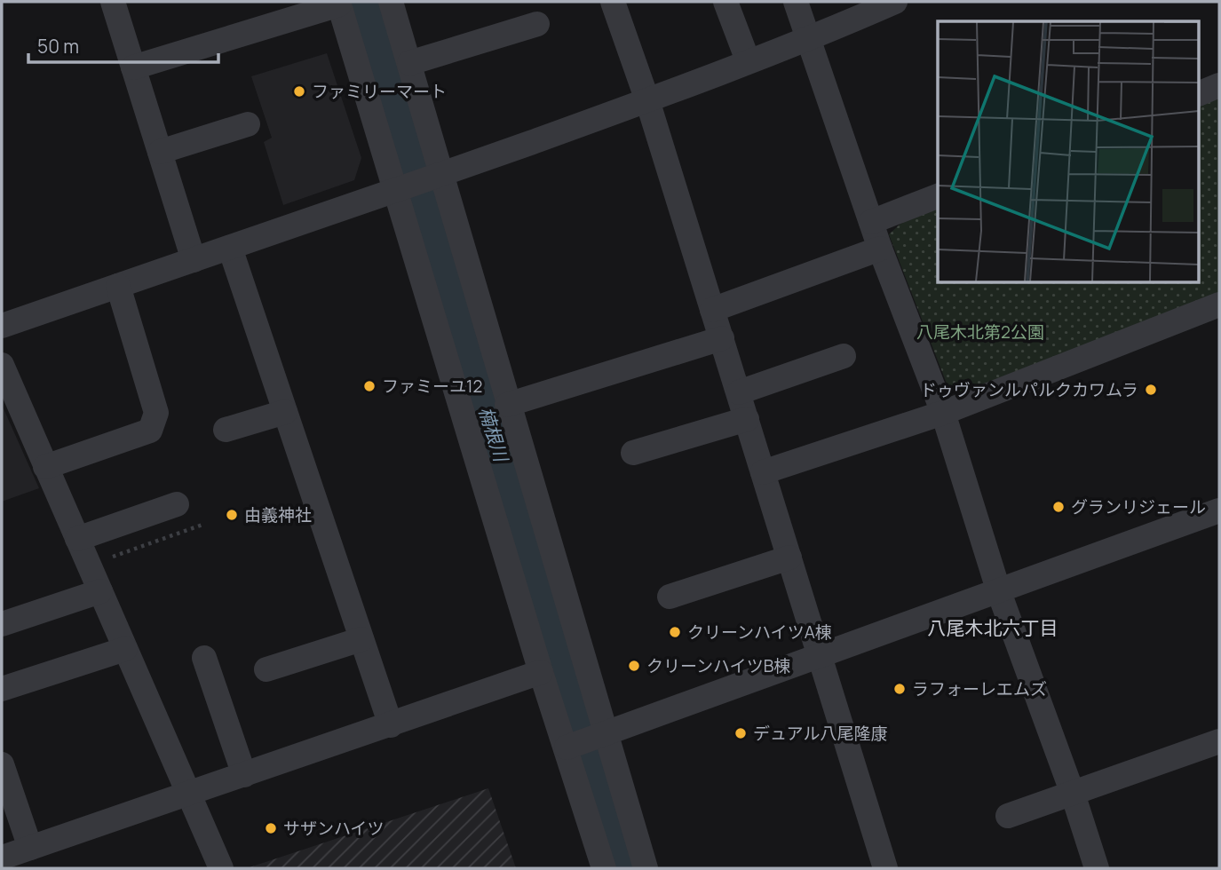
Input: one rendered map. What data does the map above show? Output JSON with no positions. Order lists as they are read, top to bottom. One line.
{"districts":["八尾木北六丁目"],"water":["楠根川"],"parks":["八尾木北第2公園"],"places":["ファミリーマート","ファミーユ12","ドゥヴァンルパルクカワムラ","グランリジェール","由義神社","クリーンハイツA棟","クリーンハイツB棟","ラフォーレエムズ","デュアル八尾隆康","サザンハイツ"],"scale_bar":"50 m"}
